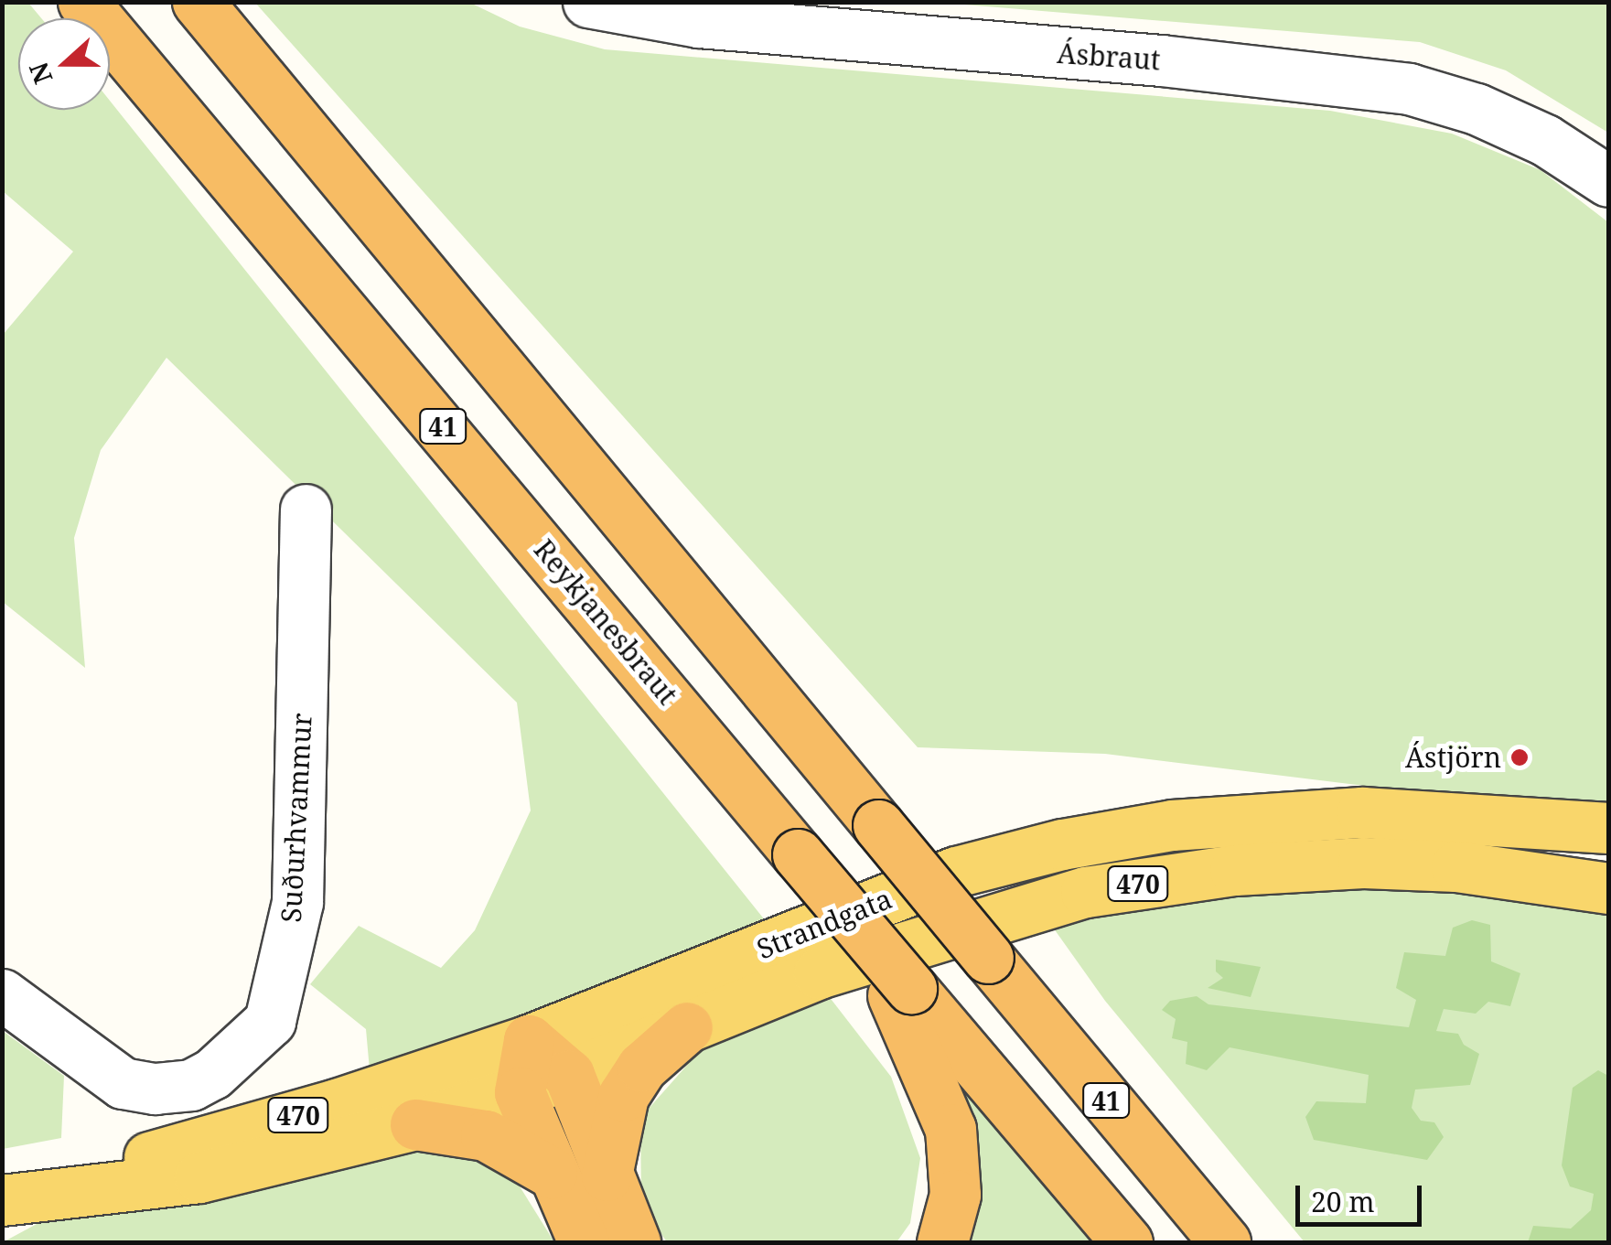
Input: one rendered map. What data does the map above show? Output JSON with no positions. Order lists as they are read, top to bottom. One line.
{"streets":{"highway":["41","Reykjanesbraut"],"main road":["470","Strandgata"],"street":["Ásbraut","Suðurhvammur"]},"places":["Ástjörn"],"scale_bar":"20 m","north":"left"}
